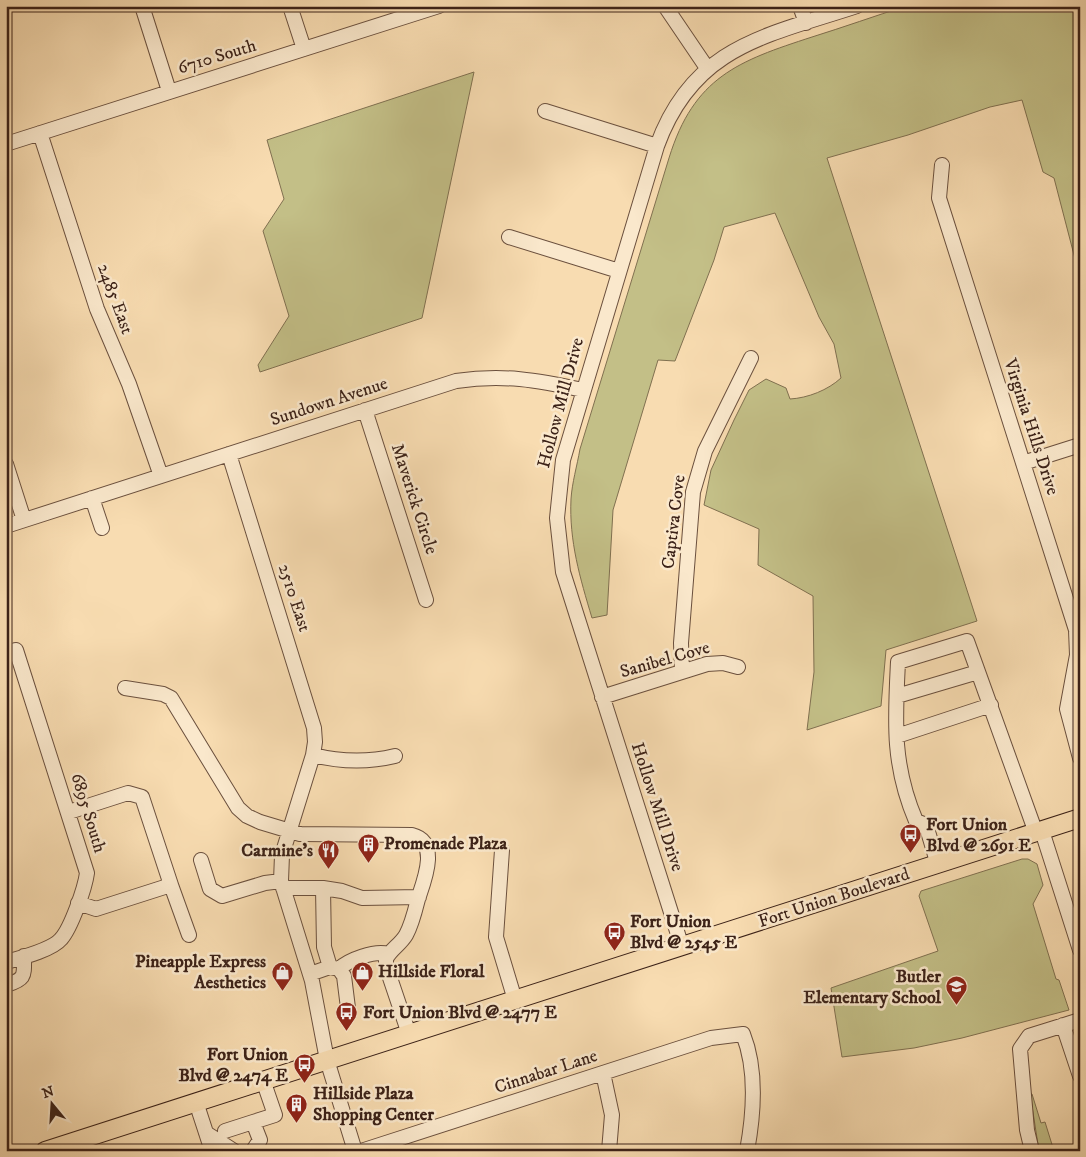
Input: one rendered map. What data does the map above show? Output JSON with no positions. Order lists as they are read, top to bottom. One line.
{"streets":{"main road":["Fort Union Boulevard"],"street":["6710 South","2485 East","Sundown Avenue","Hollow Mill Drive","Virginia Hills Drive","Maverick Circle","Captiva Cove","2510 East","Sanibel Cove","6895 South","Cinnabar Lane"]},"crossings":[["6710 South","2485 East"],["2485 East","Sundown Avenue"],["Sundown Avenue","Hollow Mill Drive"],["Sundown Avenue","Maverick Circle"],["Sundown Avenue","2510 East"],["Hollow Mill Drive","Sanibel Cove"],["Hollow Mill Drive","Fort Union Boulevard"],["Captiva Cove","Sanibel Cove"],["2510 East","Fort Union Boulevard"]],"places":{"bus stop":["Fort Union Blvd @ 2691 E","Fort Union Blvd @ 2545 E","Fort Union Blvd @ 2477 E","Fort Union Blvd @ 2474 E"],"building":["Promenade Plaza","Hillside Plaza Shopping Center"],"restaurant":["Carmine's"],"shop":["Pineapple Express Aesthetics","Hillside Floral"],"school or university":["Butler Elementary School"]},"north":"top"}
